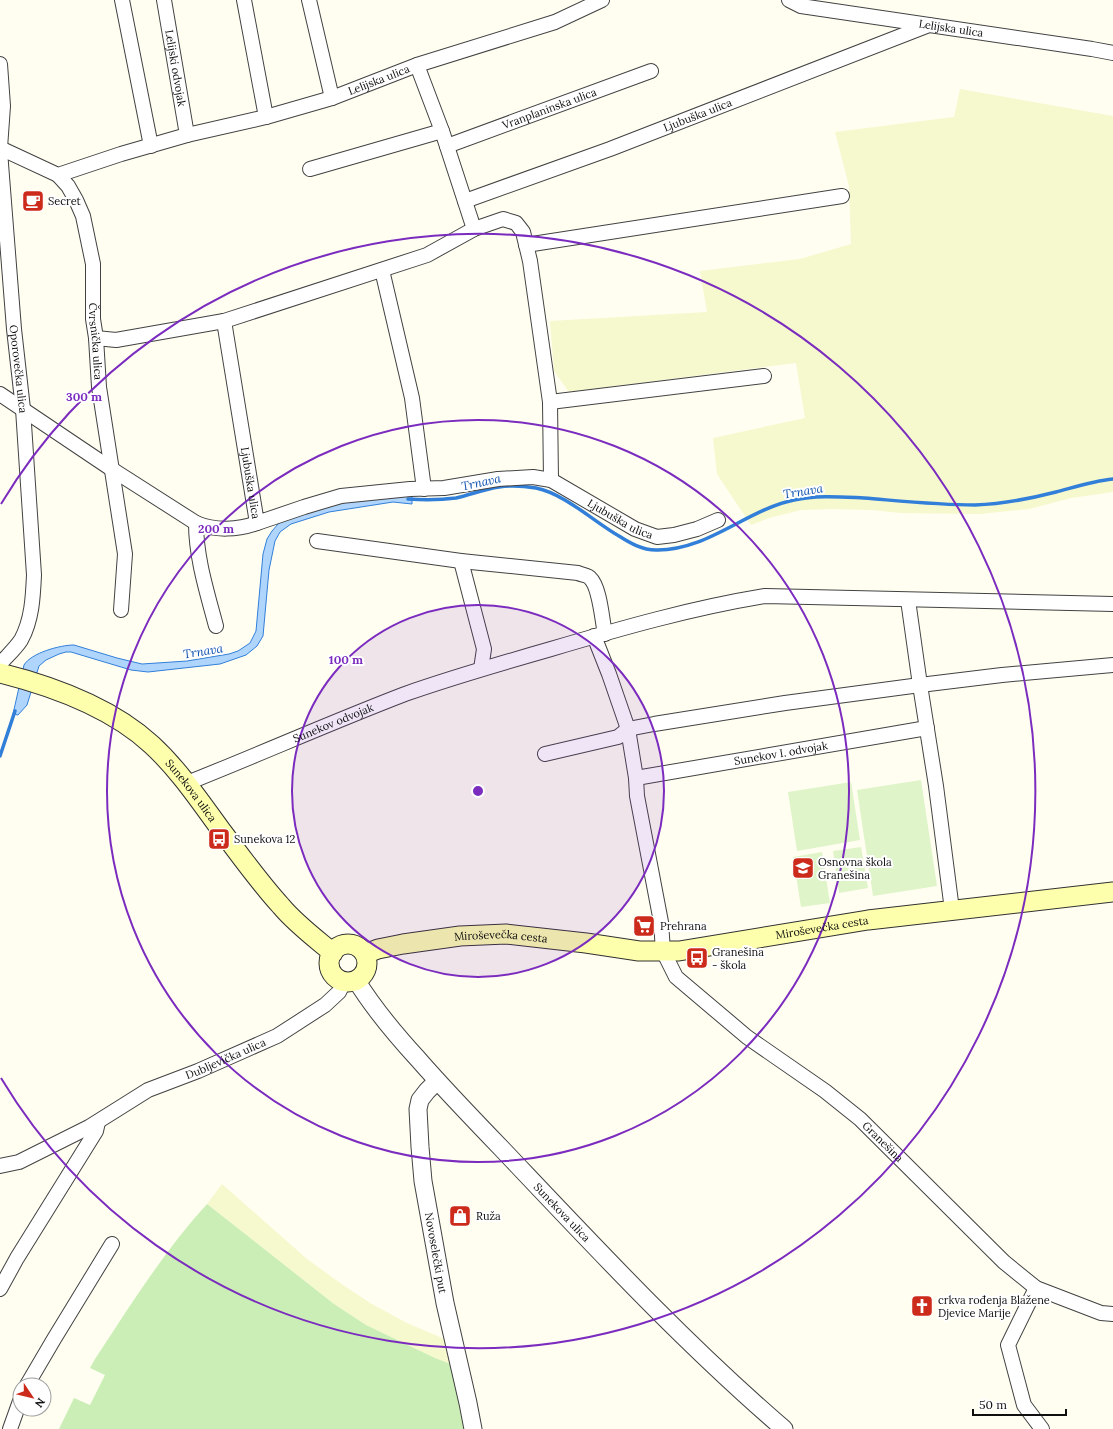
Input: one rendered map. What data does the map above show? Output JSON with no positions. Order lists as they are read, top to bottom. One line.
{"streets":{"main road":["Sunekova ulica","Miroševečka cesta"],"street":["Lelijska ulica","Lelijski odvojak","Vranplaninska ulica","Ljubuška ulica","Čvrsnička ulica","Oporovečka ulica","Sunekov odvojak","Sunekov I. odvojak","Dubljevička ulica","Granešina","Novoselečki put"]},"crossings":[["Lelijska ulica","Lelijski odvojak"],["Lelijska ulica","Ljubuška ulica"],["Lelijska ulica","Čvrsnička ulica"],["Sunekov odvojak","Sunekova ulica"],["Sunekova ulica","Miroševečka cesta"],["Sunekova ulica","Dubljevička ulica"],["Sunekova ulica","Novoselečki put"],["Miroševečka cesta","Dubljevička ulica"],["Miroševečka cesta","Granešina"]],"water":["Trnava"],"places":{"cafe":["Secret"],"bus stop":["Sunekova 12","Granešina - škola"],"school or university":["Osnovna škola Granešina"],"supermarket":["Prehrana"],"shop":["Ruža"],"church":["crkva rođenja Blažene Djevice Marije"]},"scale_bar":"50 m","north":"bottom right","rings":["300 m","200 m","100 m"]}
